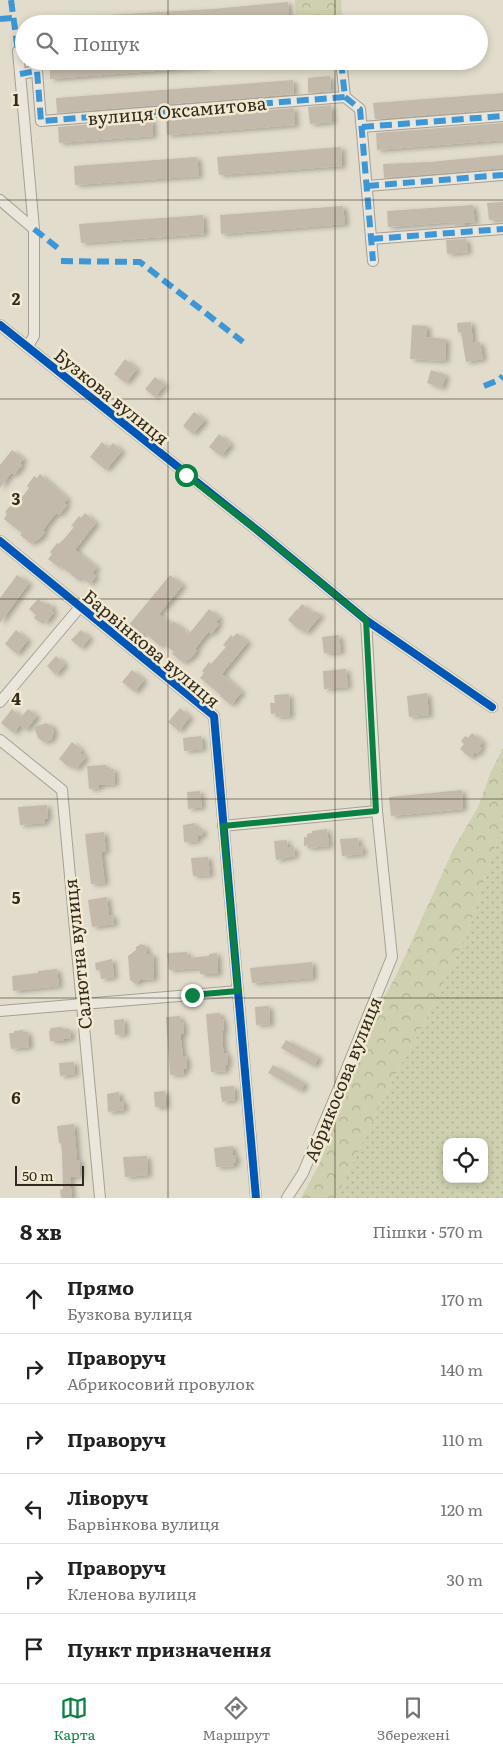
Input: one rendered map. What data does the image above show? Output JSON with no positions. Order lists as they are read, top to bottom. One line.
{"streets":{"street":["вулиця Оксамитова","Бузкова вулиця","Барвінкова вулиця","Салютна вулиця","Абрикосова вулиця"]},"scale_bar":"50 m","page":{"search":"Пошук","scale":"50 m","heading":["8 хв","Пішки · 570 m"],"list":[["Прямо","Бузкова вулиця","170 m"],["Праворуч","Абрикосовий провулок","140 m"],["Праворуч","110 m"],["Ліворуч","Барвінкова вулиця","120 m"],["Праворуч","Кленова вулиця","30 m"],"Пункт призначення"],"nav":["Карта","Маршрут","Збережені"]},"grid":{"rows":["1","2","3","4","5","6"]}}
